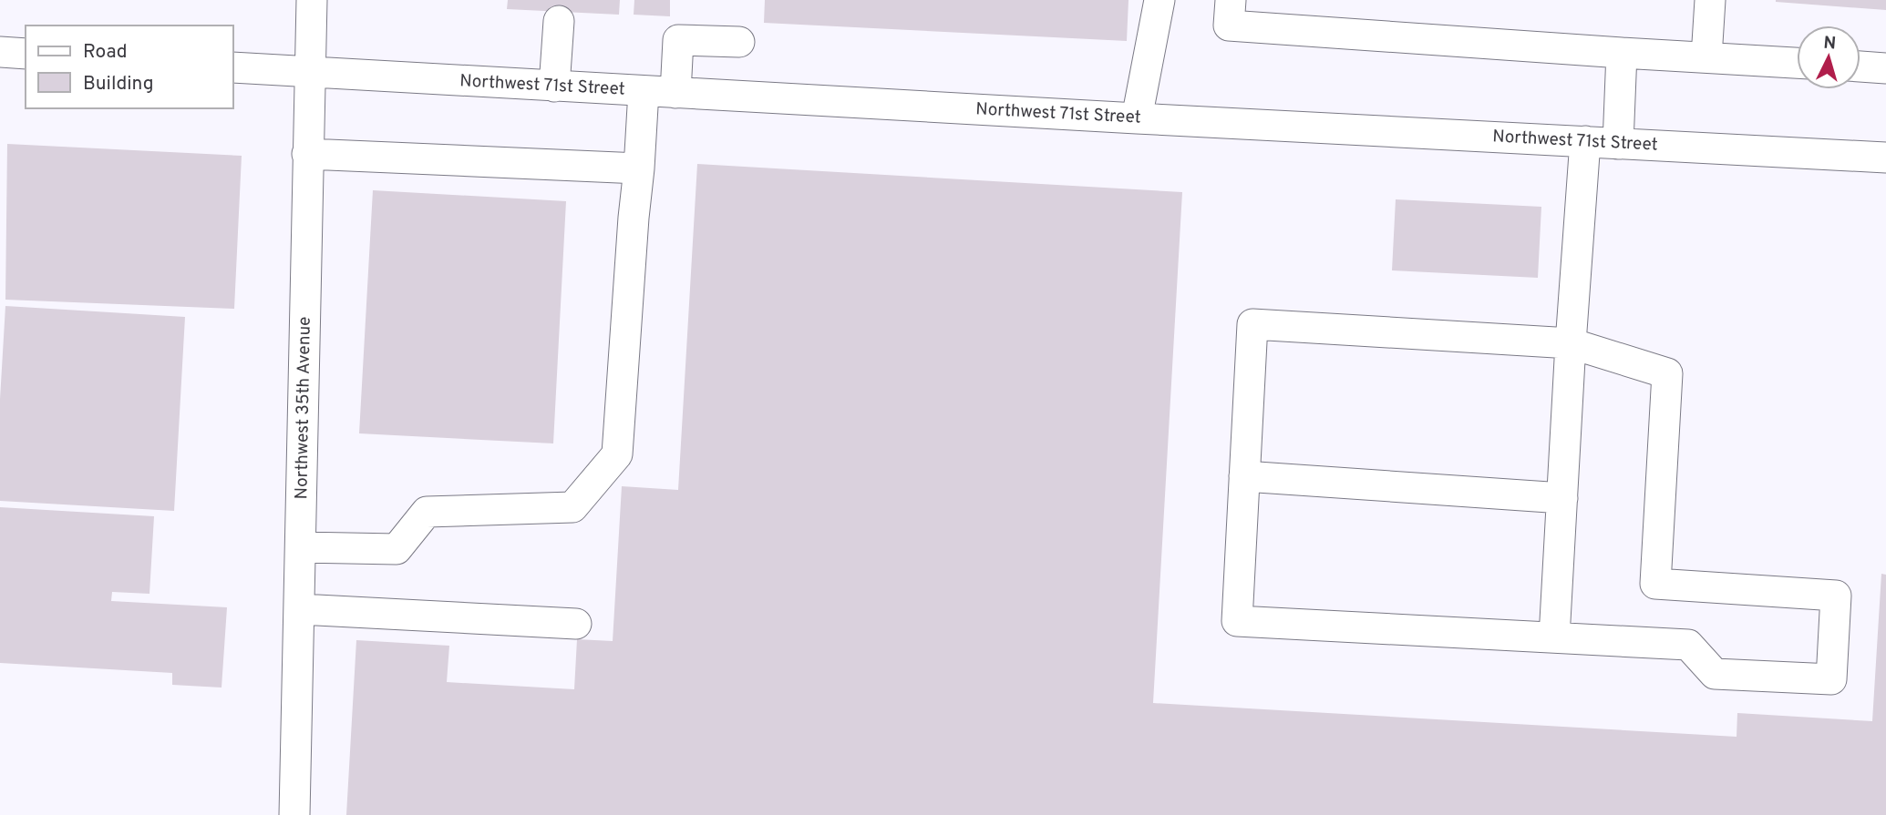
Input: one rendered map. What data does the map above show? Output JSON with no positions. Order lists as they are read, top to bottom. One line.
{"streets":{"street":["Northwest 71st Street","Northwest 35th Avenue"]},"crossings":[["Northwest 71st Street","Northwest 35th Avenue"]],"legend":["Road","Building"],"north":"top"}
